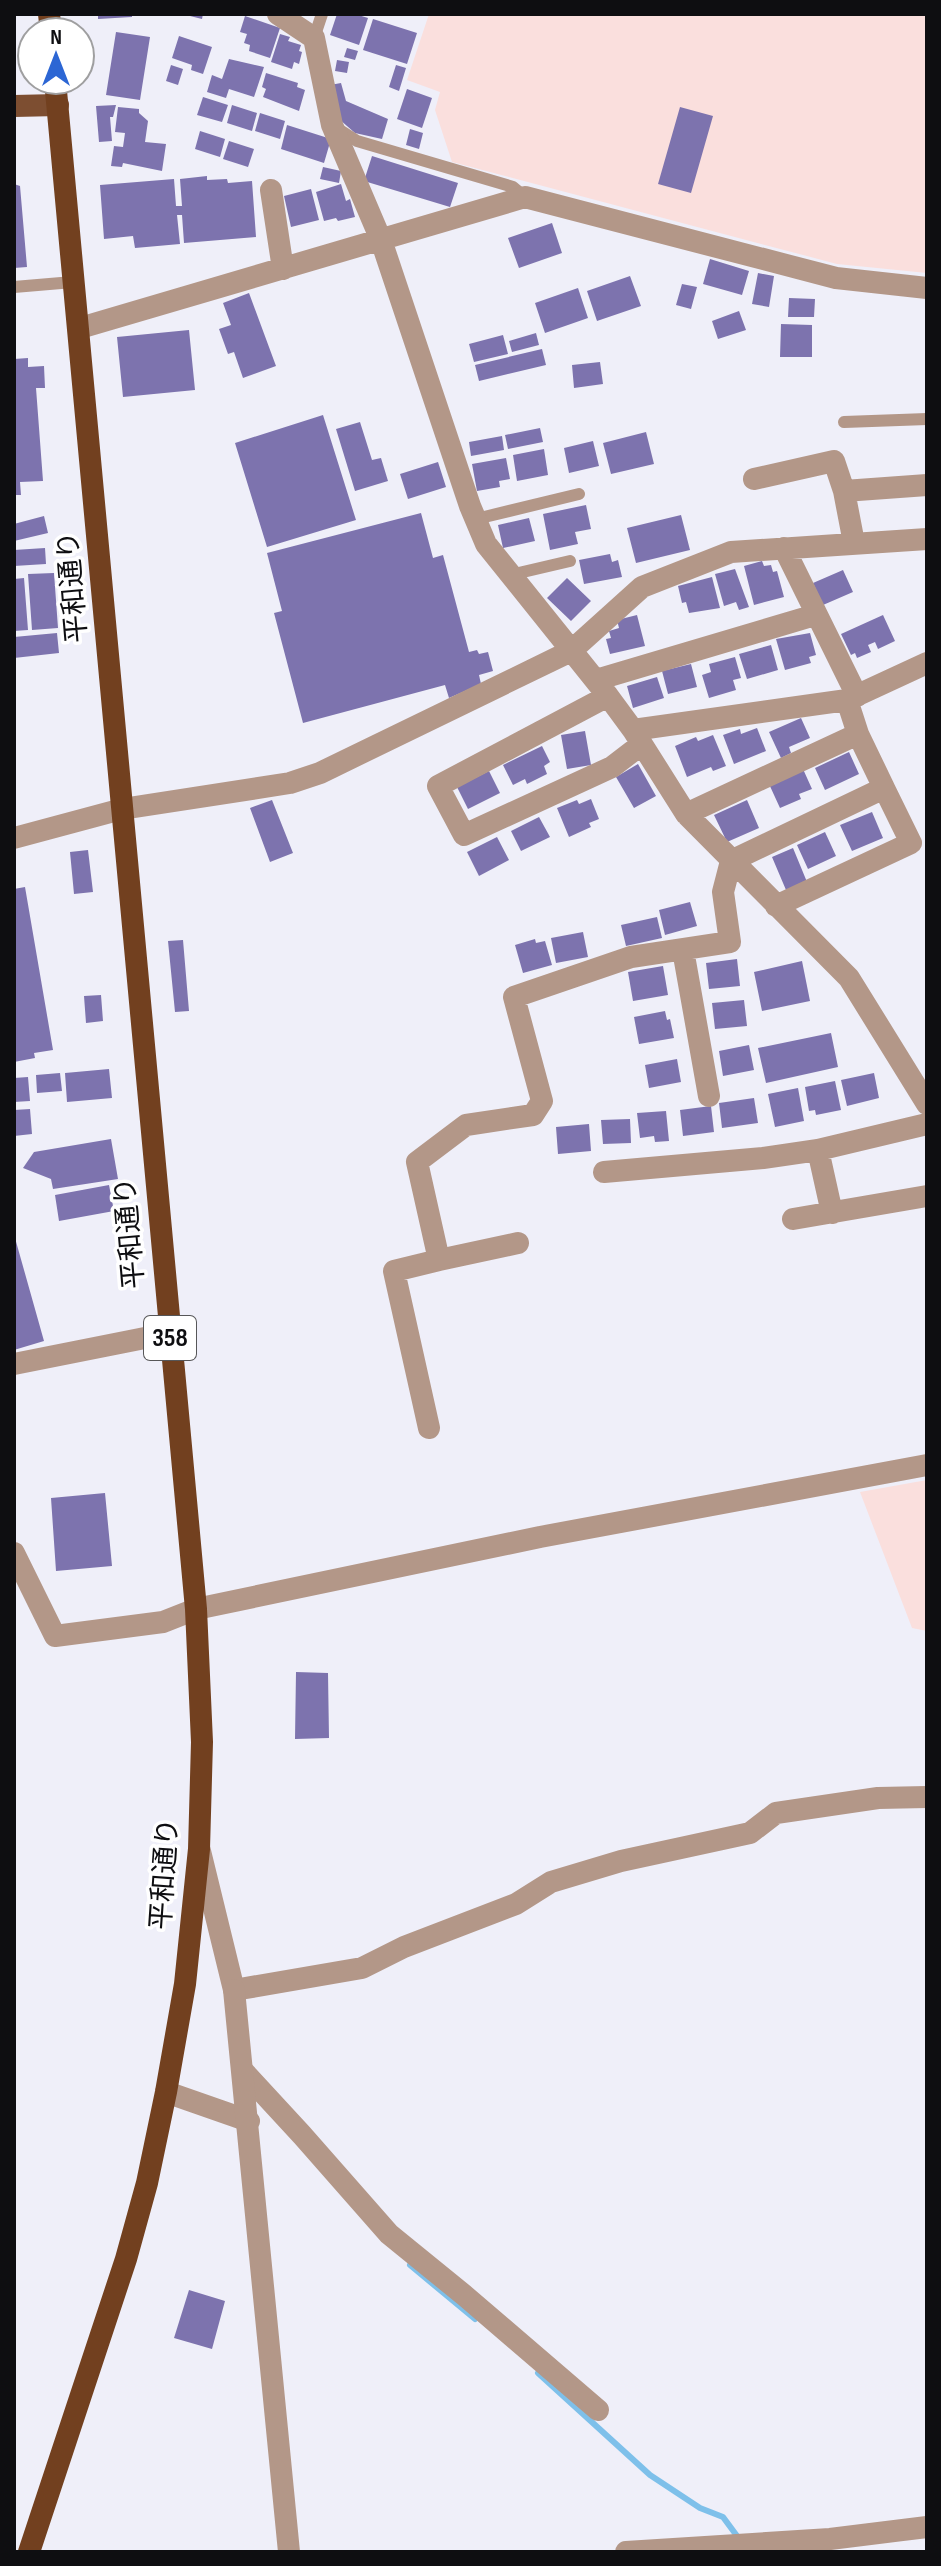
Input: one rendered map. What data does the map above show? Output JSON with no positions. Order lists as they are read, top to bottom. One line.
{"streets":{"highway":["平和通り","358"]},"north":"top"}
